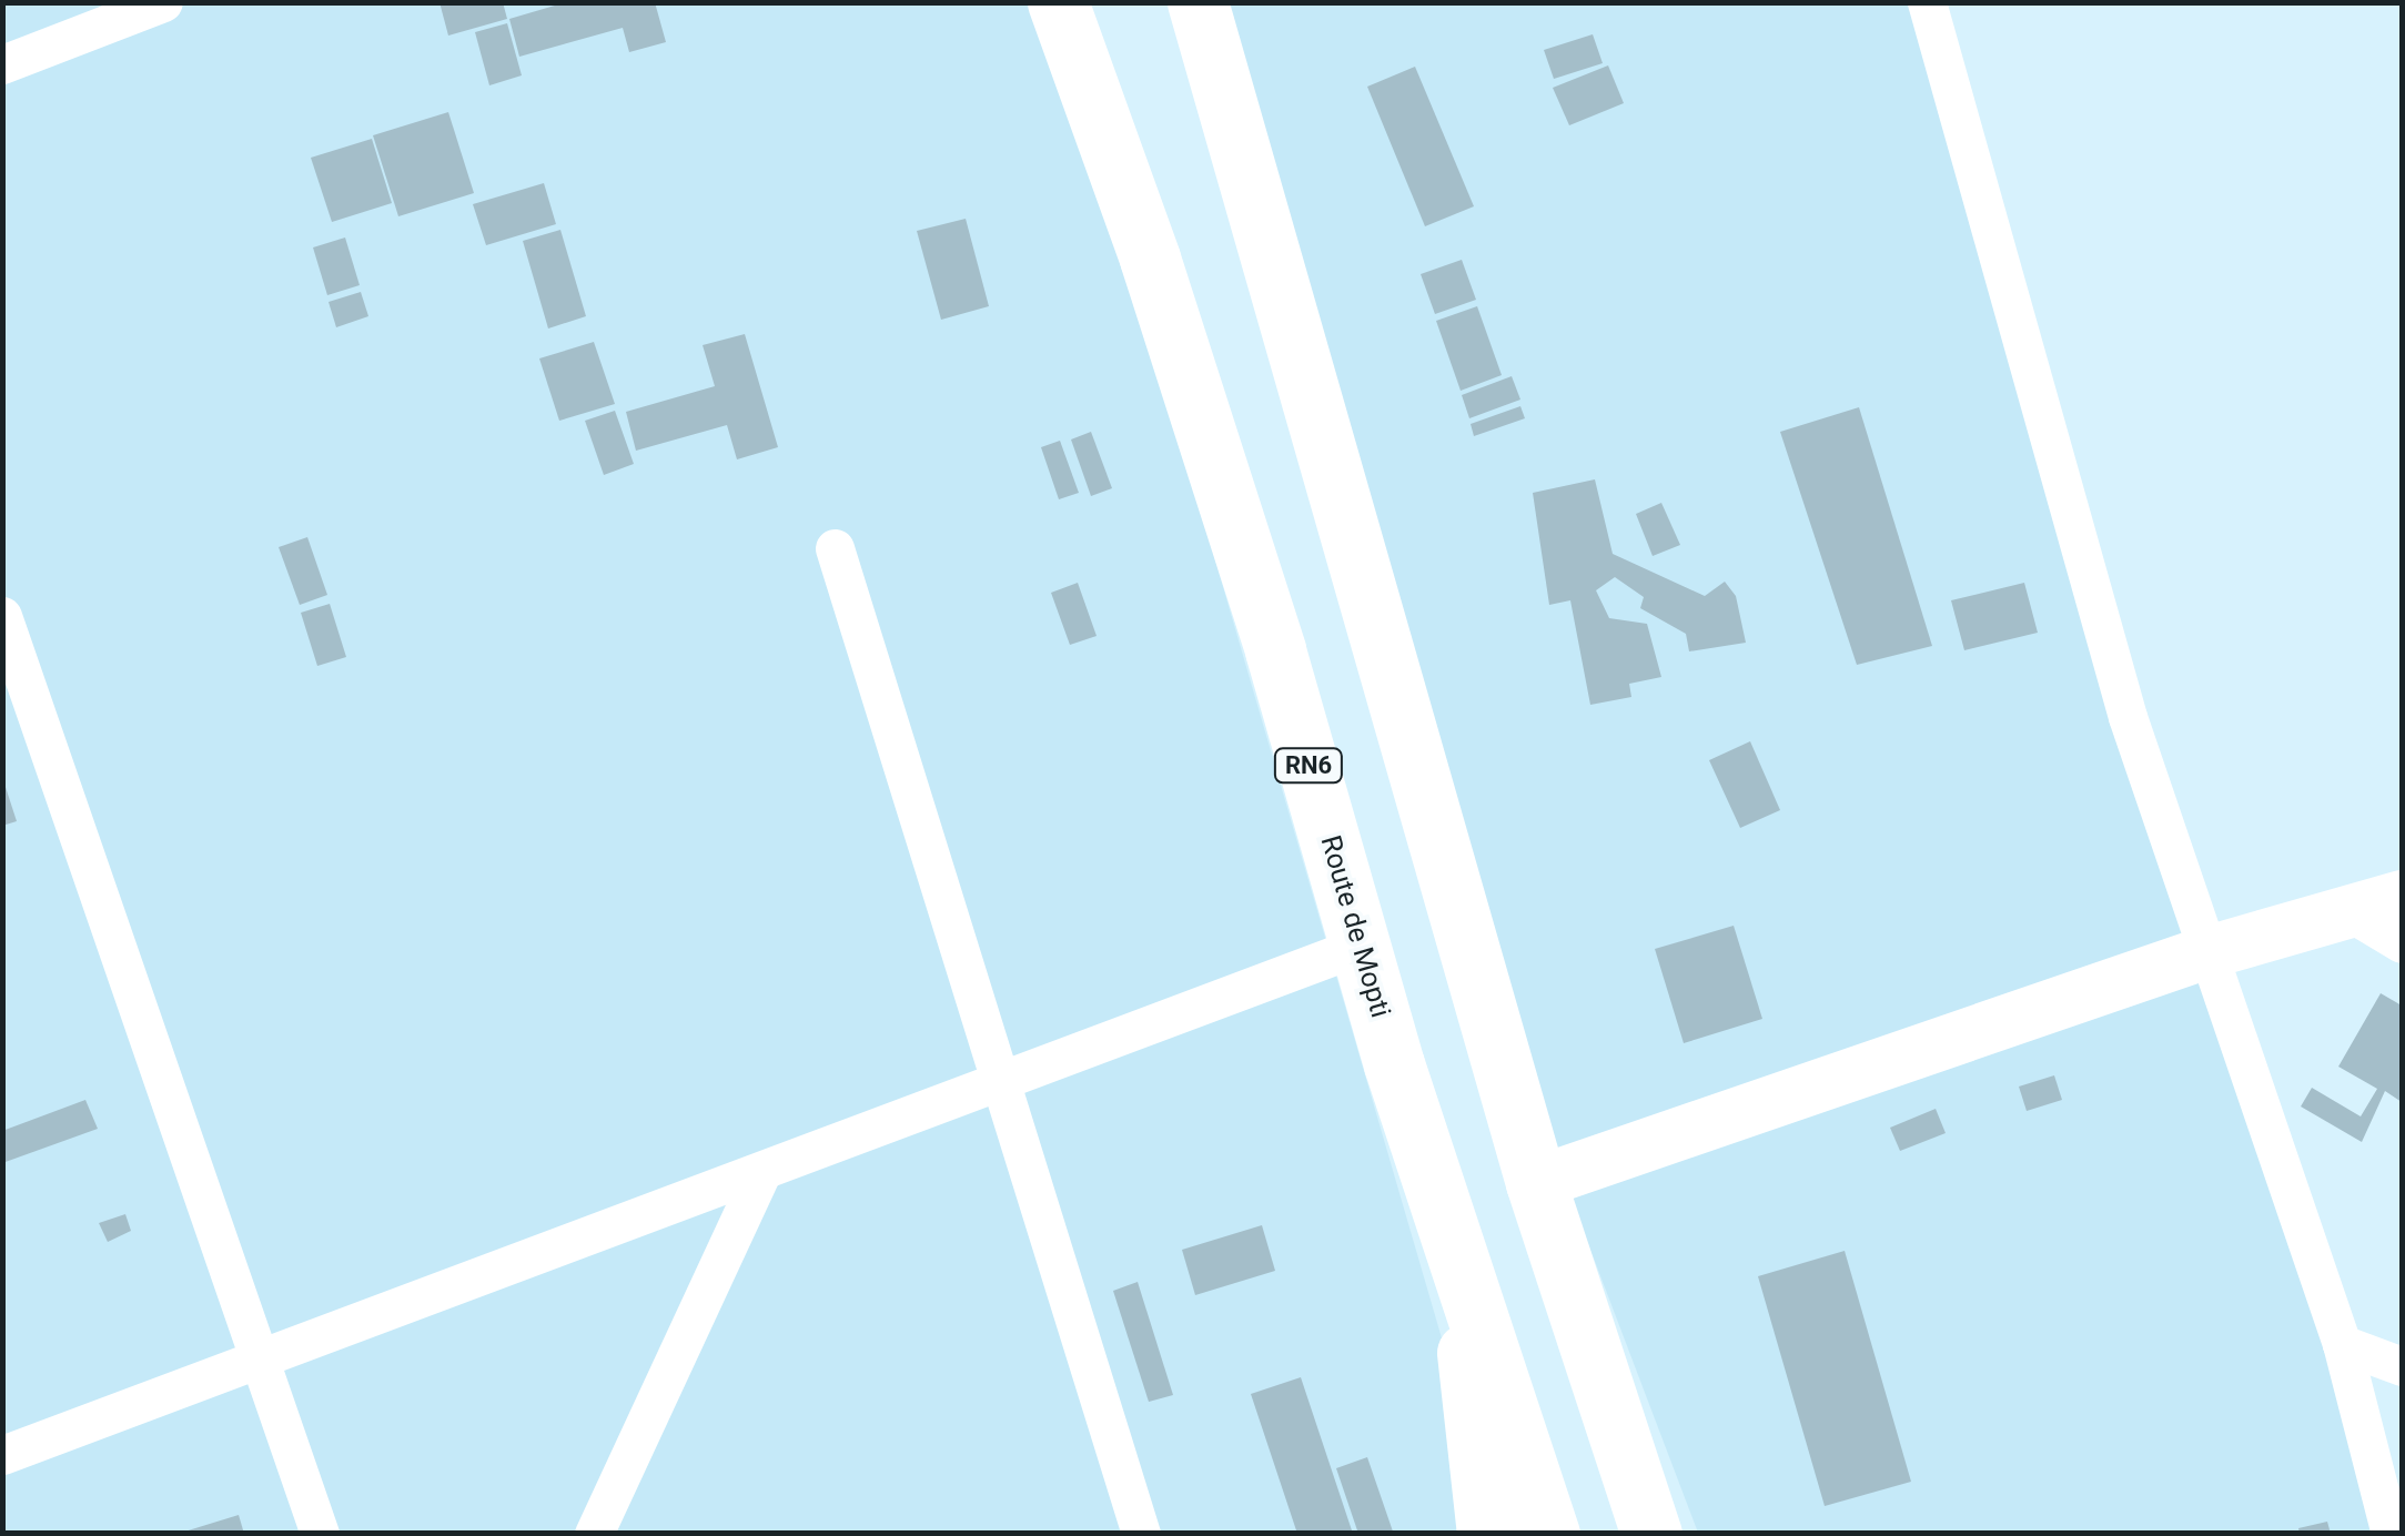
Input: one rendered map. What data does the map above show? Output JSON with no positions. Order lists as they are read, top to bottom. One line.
{"streets":{"highway":["RN6","Route de Mopti"]}}
